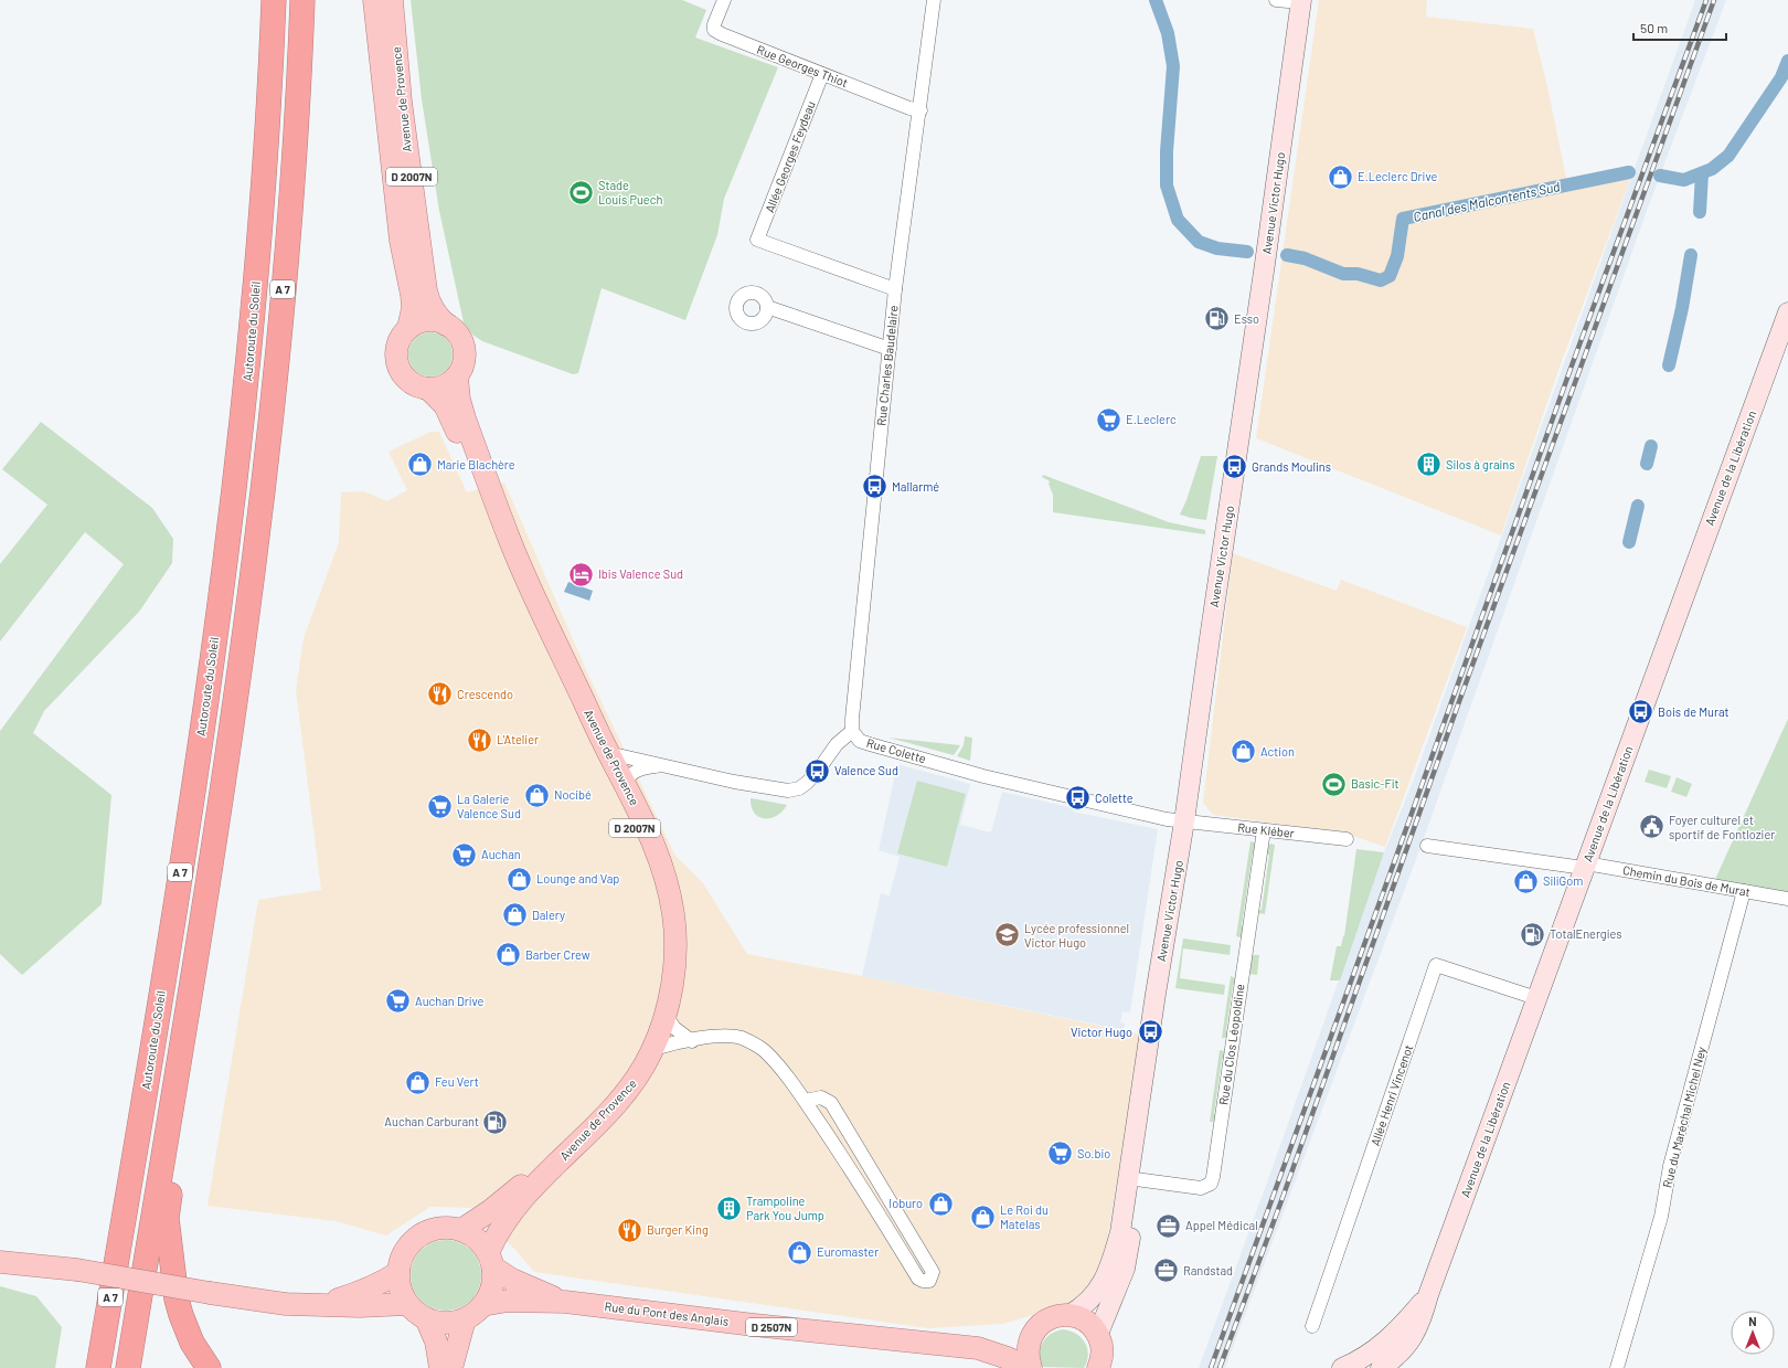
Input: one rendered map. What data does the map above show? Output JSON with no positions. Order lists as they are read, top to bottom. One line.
{"streets":{"highway":["A 7","Autoroute du Soleil"],"main road":["Avenue de Provence","D 2007N","Avenue Victor Hugo","Avenue de la Libération","Rue du Pont des Anglais","D 2507N"],"street":["Rue Georges Thiot","Allée Georges Feydeau","Rue Charles Baudelaire","Rue Colette","Rue Kléber","Chemin du Bois de Murat","Rue du Clos Léopoldine","Allée Henri Vincenot","Rue du Maréchal Michel Ney"]},"crossings":[["Rue Georges Thiot","Allée Georges Feydeau"],["Rue Georges Thiot","Rue Charles Baudelaire"],["Avenue de Provence","Rue Colette"],["Avenue de Provence","Rue du Pont des Anglais"],["Allée Georges Feydeau","Rue Charles Baudelaire"],["Avenue Victor Hugo","Rue Colette"],["Avenue Victor Hugo","Rue Kléber"],["Avenue Victor Hugo","Rue du Clos Léopoldine"],["Rue Charles Baudelaire","Rue Colette"],["Avenue de la Libération","Chemin du Bois de Murat"],["Avenue de la Libération","Allée Henri Vincenot"],["Rue Colette","Rue Kléber"],["Rue Kléber","Rue du Clos Léopoldine"],["Chemin du Bois de Murat","Rue du Maréchal Michel Ney"]],"water":["Canal des Malcontents Sud"],"places":{"shop":["E.Leclerc Drive","Marie Blachère","Action","Nocibé","Lounge and Vap","SiliGom","Dalery","Barber Crew","Feu Vert","Ioburo","Le Roi du Matelas","Euromaster"],"sports":["Stade Louis Puech","Basic-Fit"],"fuel station":["Esso","TotalEnergies","Auchan Carburant"],"supermarket":["E.Leclerc","La Galerie Valence Sud","Auchan","Auchan Drive","So.bio"],"building":["Silos à grains","Trampoline Park You Jump"],"bus stop":["Grands Moulins","Mallarmé","Bois de Murat","Valence Sud","Colette","Victor Hugo"],"hotel":["Ibis Valence Sud"],"restaurant":["Crescendo","L'Atelier","Burger King"],"public building":["Foyer culturel et sportif de Fontlozier"],"school or university":["Lycée professionnel Victor Hugo"],"office":["Appel Médical","Randstad"]},"scale_bar":"50 m","north":"top"}
